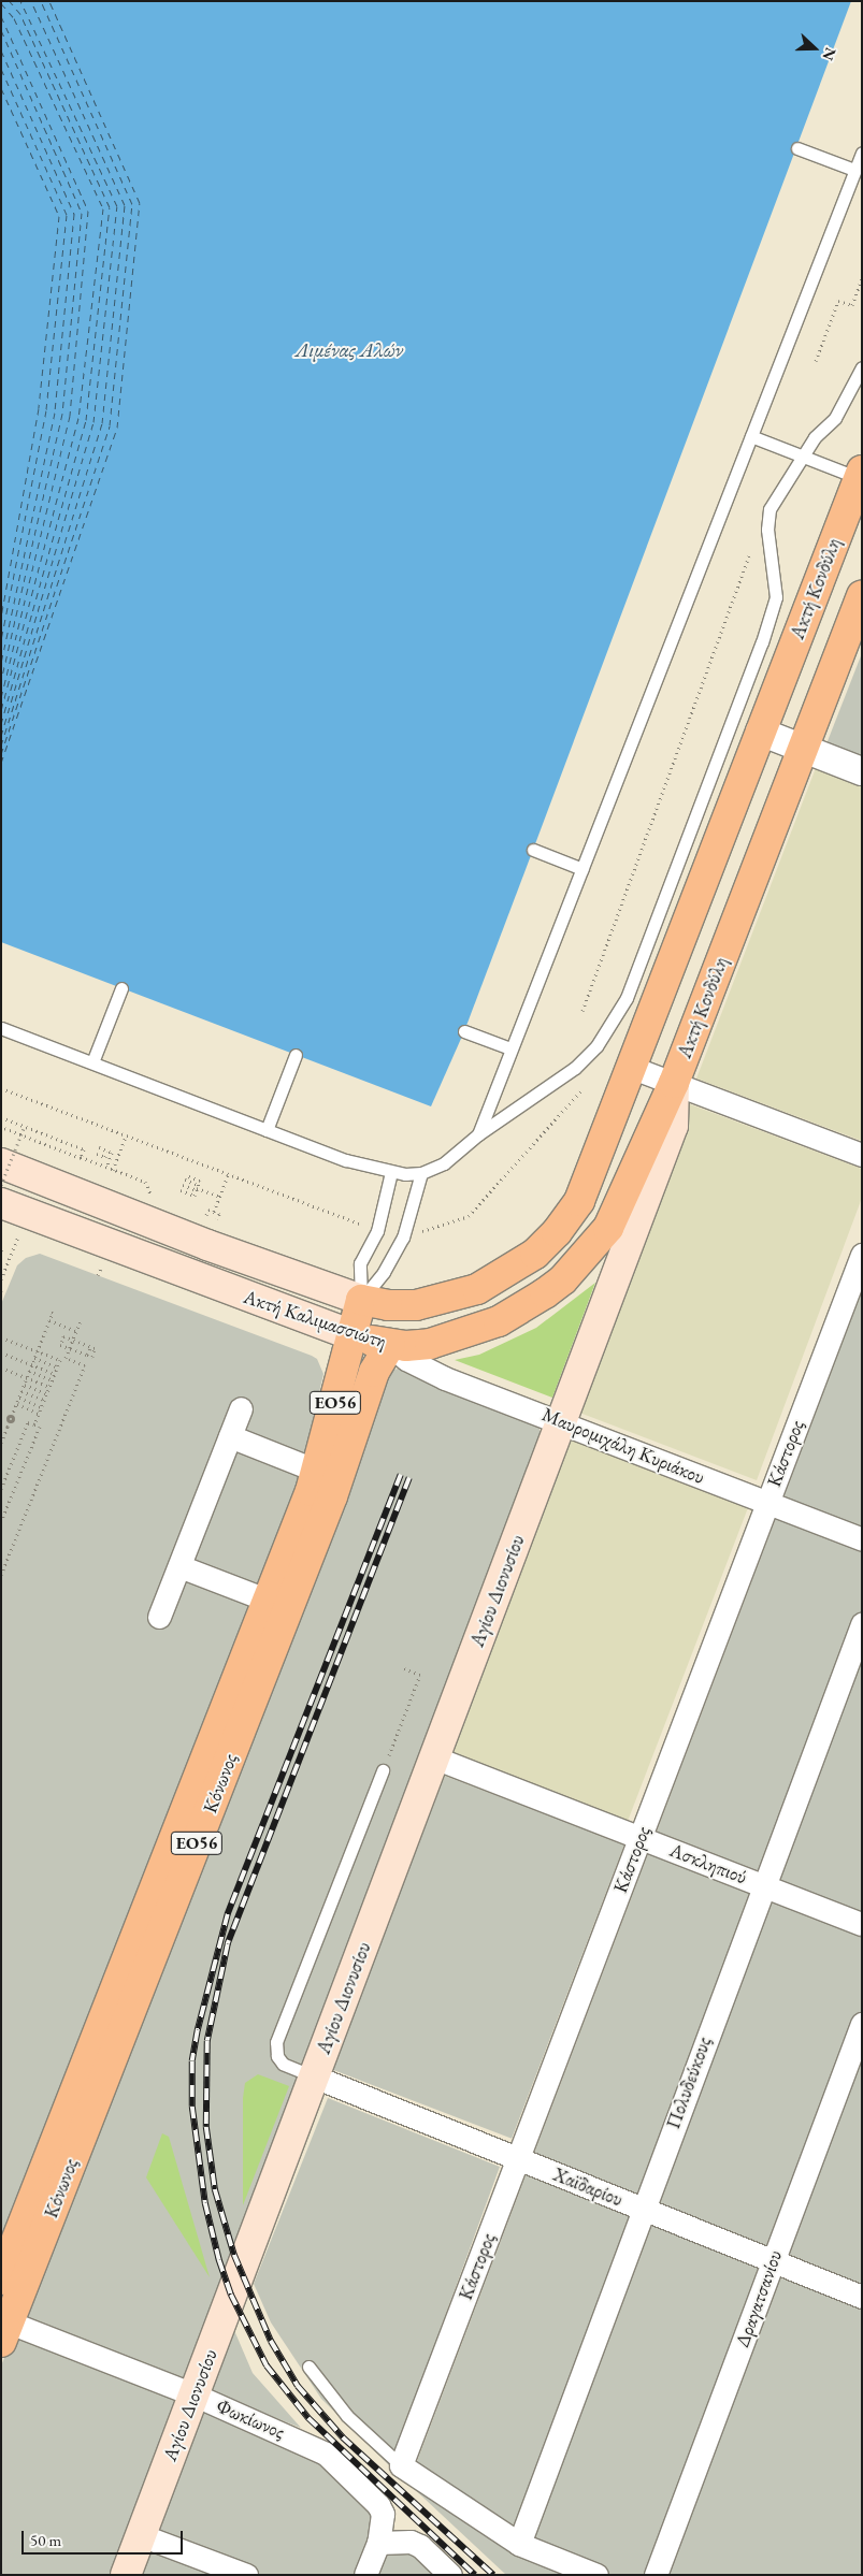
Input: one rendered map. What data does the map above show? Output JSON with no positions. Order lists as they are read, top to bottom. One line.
{"streets":{"main road":["Ακτή Κονδύλη","Ακτή Καλιμασσιώτη","ΕΟ56","Αγίου Διονυσίου","Κόνωνος"],"street":["Μαυρομιχάλη Κυριάκου","Κάστορος","Ασκληπιού","Πολυδεύκους","Χαϊδαρίου","Δραγατσανίου","Φωκίωνος"]},"crossings":[["Ακτή Κονδύλη","Ακτή Καλιμασσιώτη"],["Ακτή Κονδύλη","Μαυρομιχάλη Κυριάκου"],["Ακτή Κονδύλη","Αγίου Διονυσίου"],["Ακτή Καλιμασσιώτη","Μαυρομιχάλη Κυριάκου"],["Ακτή Καλιμασσιώτη","Κόνωνος"],["Μαυρομιχάλη Κυριάκου","Κάστορος"],["Μαυρομιχάλη Κυριάκου","Αγίου Διονυσίου"],["Μαυρομιχάλη Κυριάκου","Κόνωνος"],["Κάστορος","Ασκληπιού"],["Κάστορος","Χαϊδαρίου"],["Αγίου Διονυσίου","Ασκληπιού"],["Αγίου Διονυσίου","Χαϊδαρίου"],["Αγίου Διονυσίου","Φωκίωνος"],["Κόνωνος","Φωκίωνος"],["Ασκληπιού","Πολυδεύκους"],["Πολυδεύκους","Χαϊδαρίου"],["Χαϊδαρίου","Δραγατσανίου"]],"water":["Λιμένας Αλών"],"scale_bar":"50 m","north":"right"}
